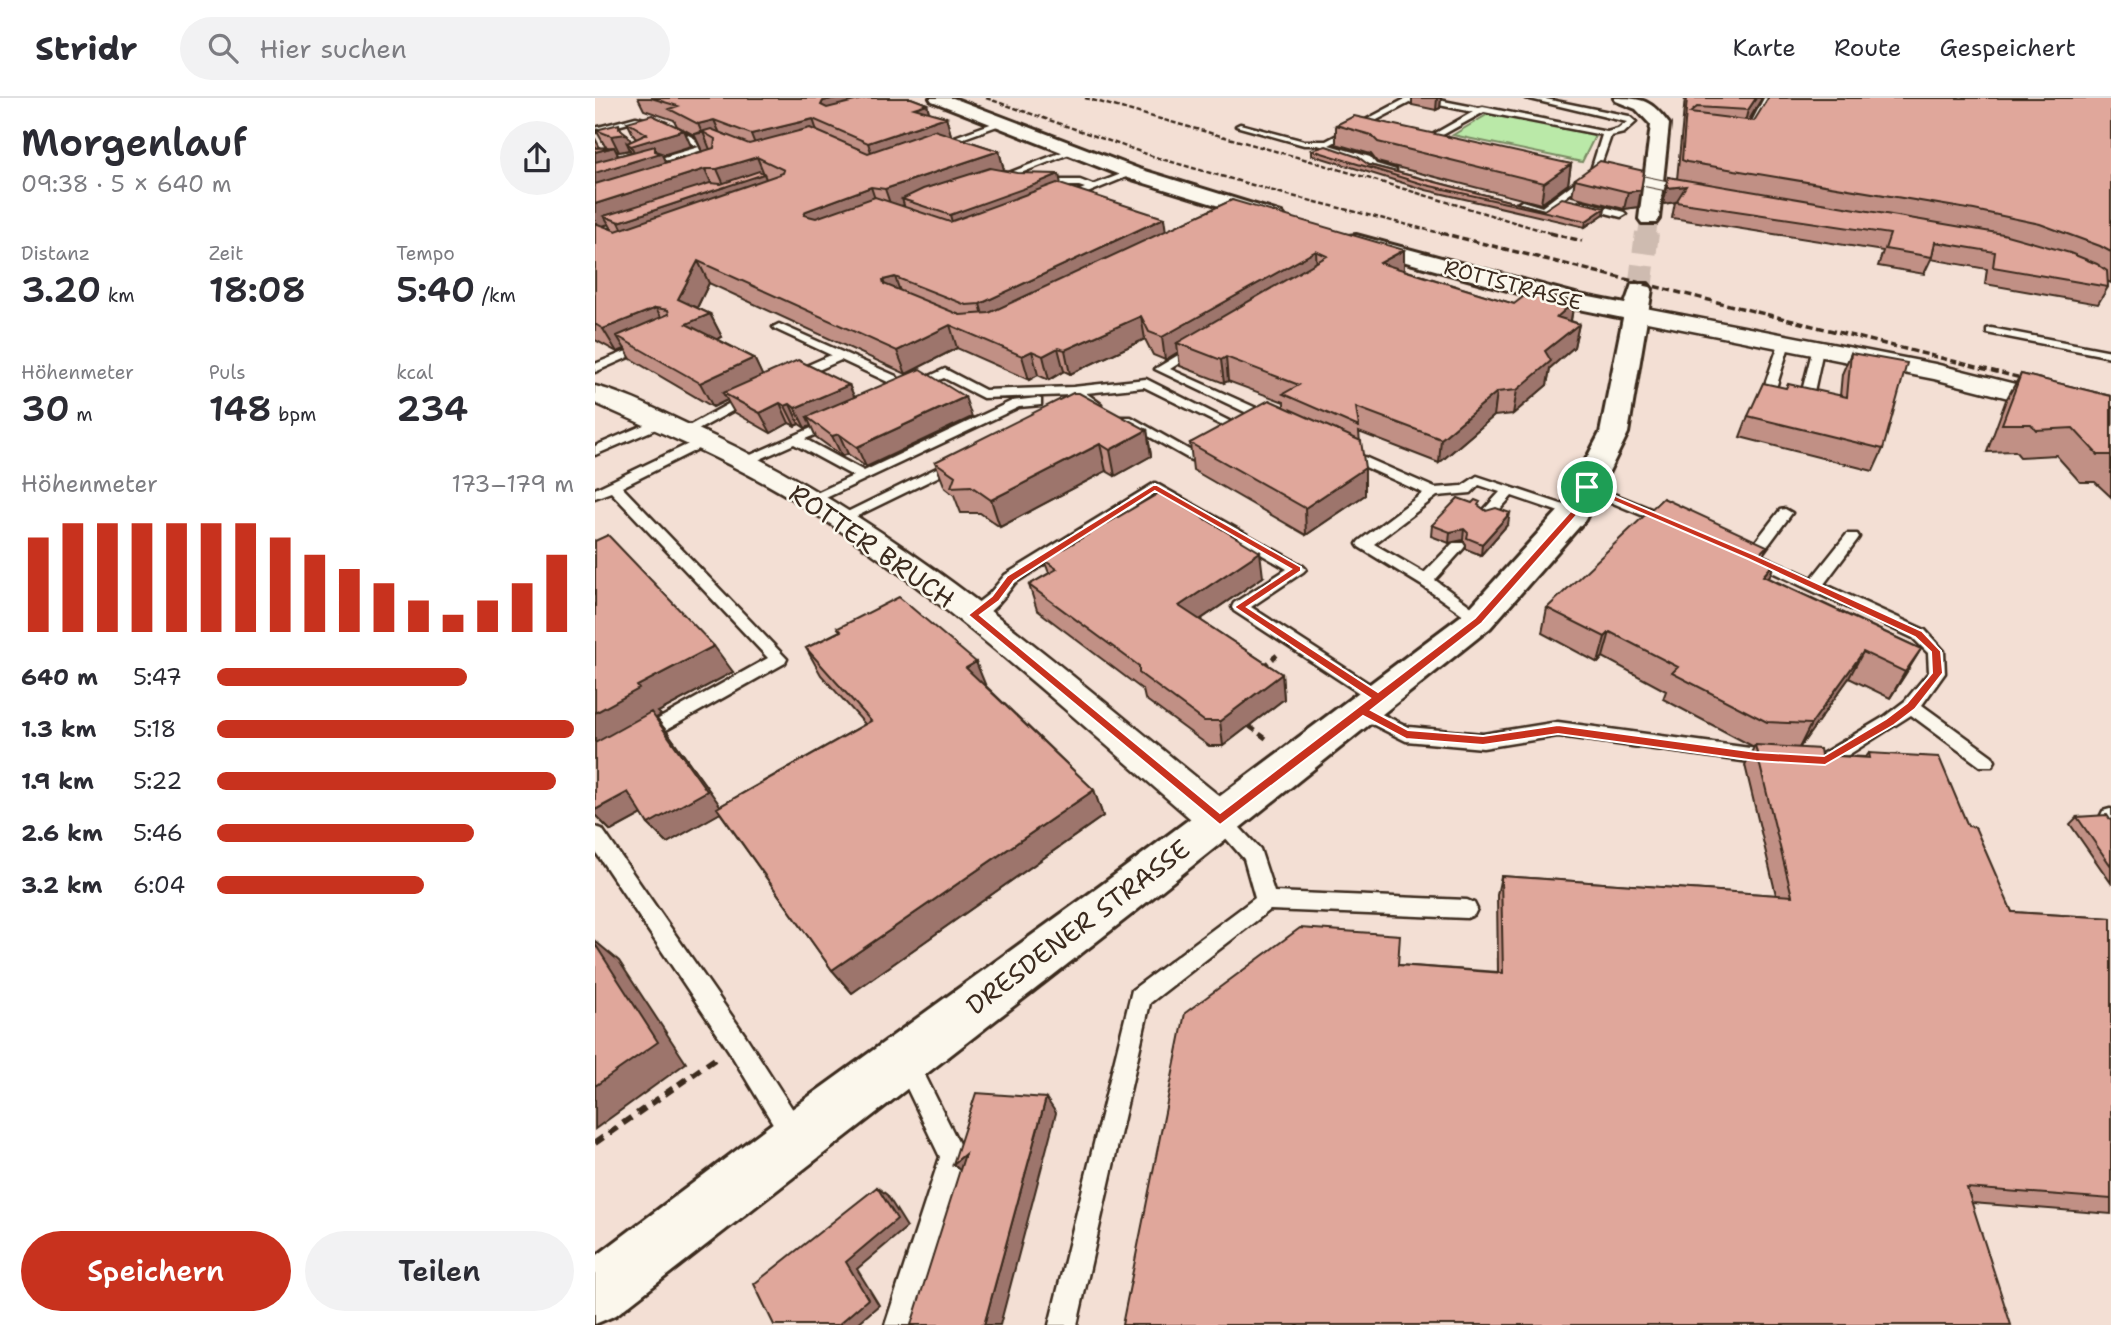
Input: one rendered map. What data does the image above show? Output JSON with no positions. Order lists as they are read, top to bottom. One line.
{"streets":{"street":["ROTTSTRASSE","ROTTER BRUCH","DRESDENER STRASSE"]},"crossings":[["ROTTSTRASSE","DRESDENER STRASSE"],["ROTTER BRUCH","DRESDENER STRASSE"]],"page":{"header":"Stridr","search":"Hier suchen","nav":["Karte","Route","Gespeichert"],"heading":["Morgenlauf","09:38 · 5 × 640 m"],"stats":[["Distanz","3.20 km"],["Zeit","18:08"],["Tempo","5:40 /km"],["Höhenmeter","30 m"],["Puls","148 bpm"],["kcal","234"]],"chart":["Höhenmeter","173–179 m"],"list":[{"name":"640 m","note":"5:47"},{"name":"1.3 km","note":"5:18"},{"name":"1.9 km","note":"5:22"},{"name":"2.6 km","note":"5:46"},{"name":"3.2 km","note":"6:04"}],"buttons":["Speichern","Teilen"]}}
